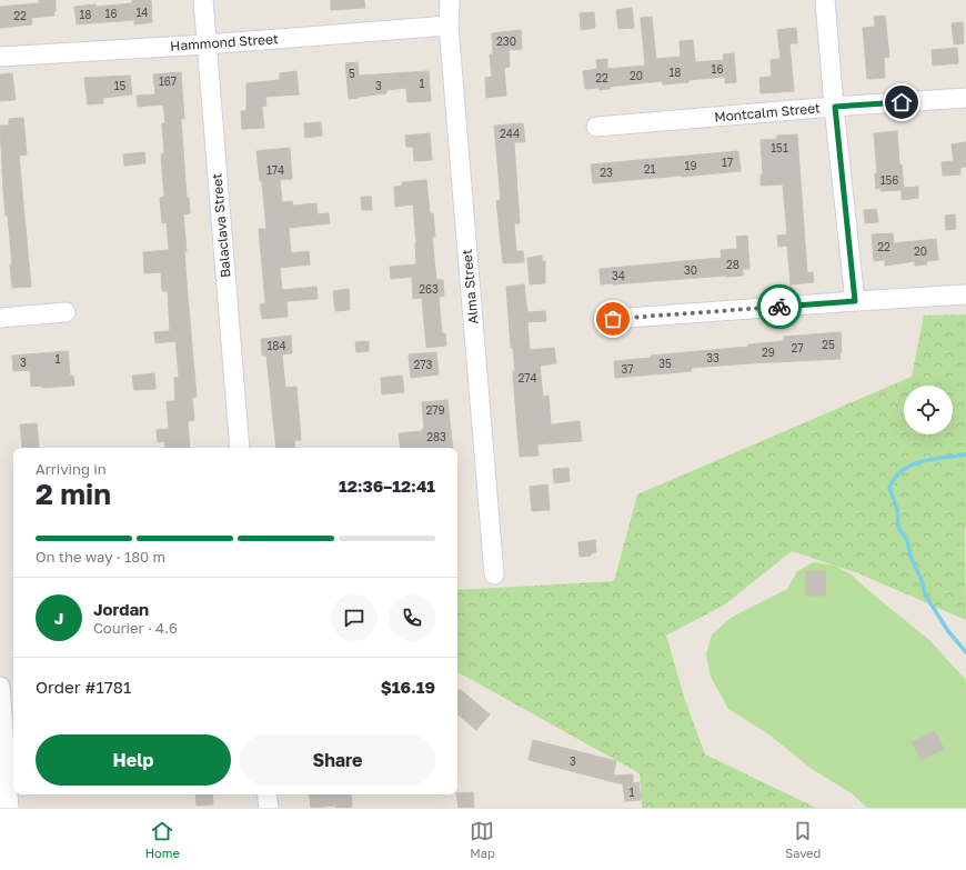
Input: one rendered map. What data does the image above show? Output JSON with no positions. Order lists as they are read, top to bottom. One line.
{"streets":{"street":["Hammond Street","Montcalm Street","Balaclava Street","Alma Street"]},"crossings":[["Hammond Street","Balaclava Street"],["Hammond Street","Alma Street"]],"house_numbers":["14","16","18","22","230","16","18","5","20","22","167","1","15","3","244","151","17","19","21","174","23","156","22","20","28","30","34","263","25","184","27","29","33","1","3","35","273","37","274","279","283","3","1"],"page":{"heading":["2 min","Arriving in","12:36–12:41"],"panel":["Jordan","Courier · 4.6","Order #1781","$16.19"],"bar":"On the way · 180 m","round":"J","buttons":["Help","Share"],"tabs":["Home","Map","Saved"]}}
